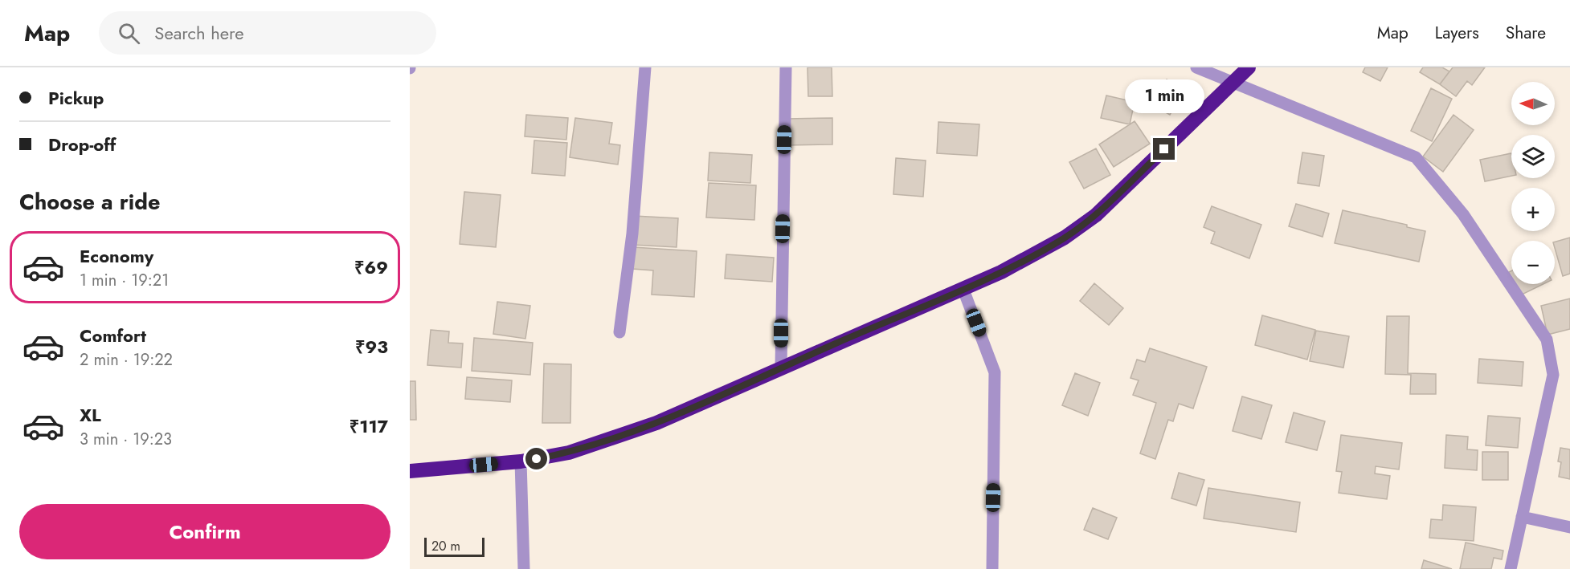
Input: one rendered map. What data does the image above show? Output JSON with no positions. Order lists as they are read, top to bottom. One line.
{"scale_bar":"20 m","north":"left","page":{"header":"Map","search":"Search here","nav":["Map","Layers","Share"],"banner":["Pickup","Drop-off"],"bubble":"1 min","map_buttons":["+","−"],"heading":"Choose a ride","list":[{"name":"Economy","note":"1 min · 19:21","value":"₹69"},{"name":"Comfort","note":"2 min · 19:22","value":"₹93"},{"name":"XL","note":"3 min · 19:23","value":"₹117"}],"buttons":"Confirm","scale":"20 m"}}
